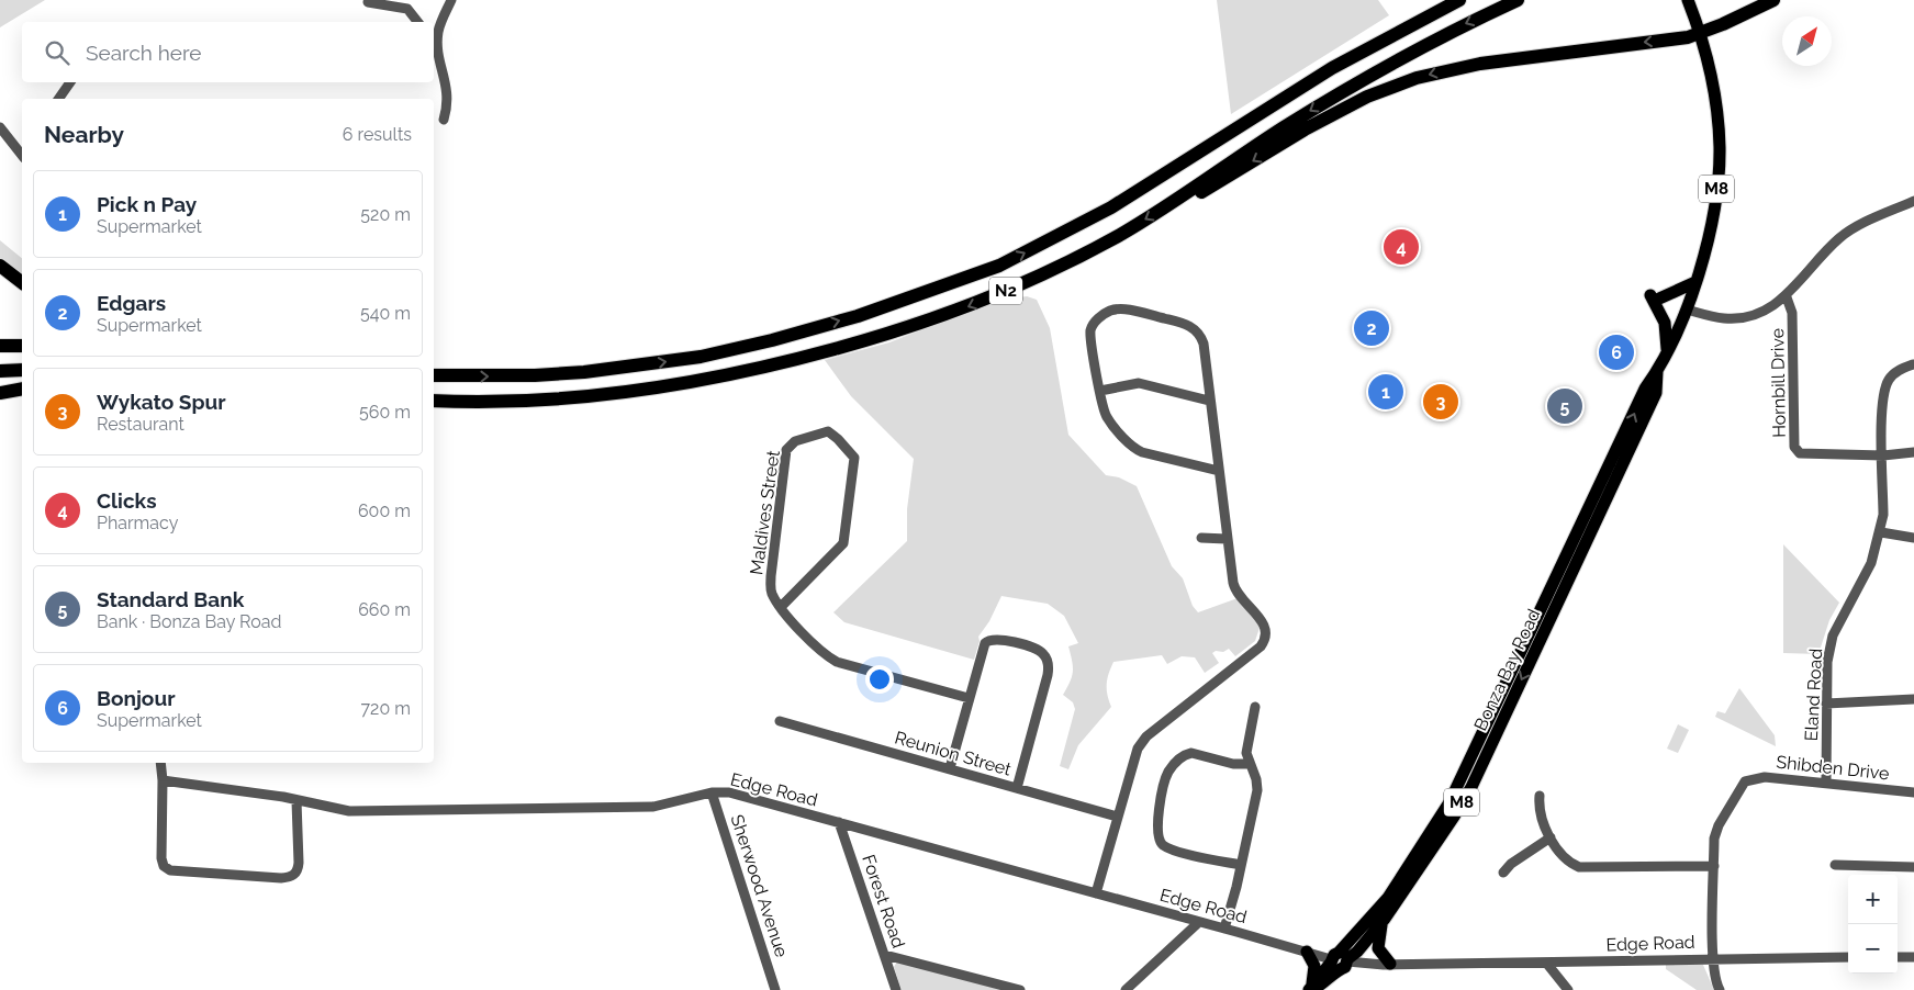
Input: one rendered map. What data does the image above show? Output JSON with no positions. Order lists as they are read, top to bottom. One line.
{"streets":{"highway":["N2"],"main road":["M8","Bonza Bay Road"],"street":["Hornbill Drive","Maldives Street","Eland Road","Reunion Street","Shibden Drive","Edge Road","Sherwood Avenue","Forest Road"]},"crossings":[["Hornbill Drive","Eland Road"],["Bonza Bay Road","Edge Road"],["Eland Road","Shibden Drive"],["Edge Road","Sherwood Avenue"],["Edge Road","Forest Road"]],"north":"top right","page":{"search":"Search here","heading":["Nearby","6 results"],"list":[{"mark":"1","name":"Pick n Pay","note":"Supermarket","value":"520 m"},{"mark":"2","name":"Edgars","note":"Supermarket","value":"540 m"},{"mark":"3","name":"Wykato Spur","note":"Restaurant","value":"560 m"},{"mark":"4","name":"Clicks","note":"Pharmacy","value":"600 m"},{"mark":"5","name":"Standard Bank","note":"Bank · Bonza Bay Road","value":"660 m"},{"mark":"6","name":"Bonjour","note":"Supermarket","value":"720 m"}],"pins":["4","2","6","1","3","5"],"map_buttons":["+","−"]}}
